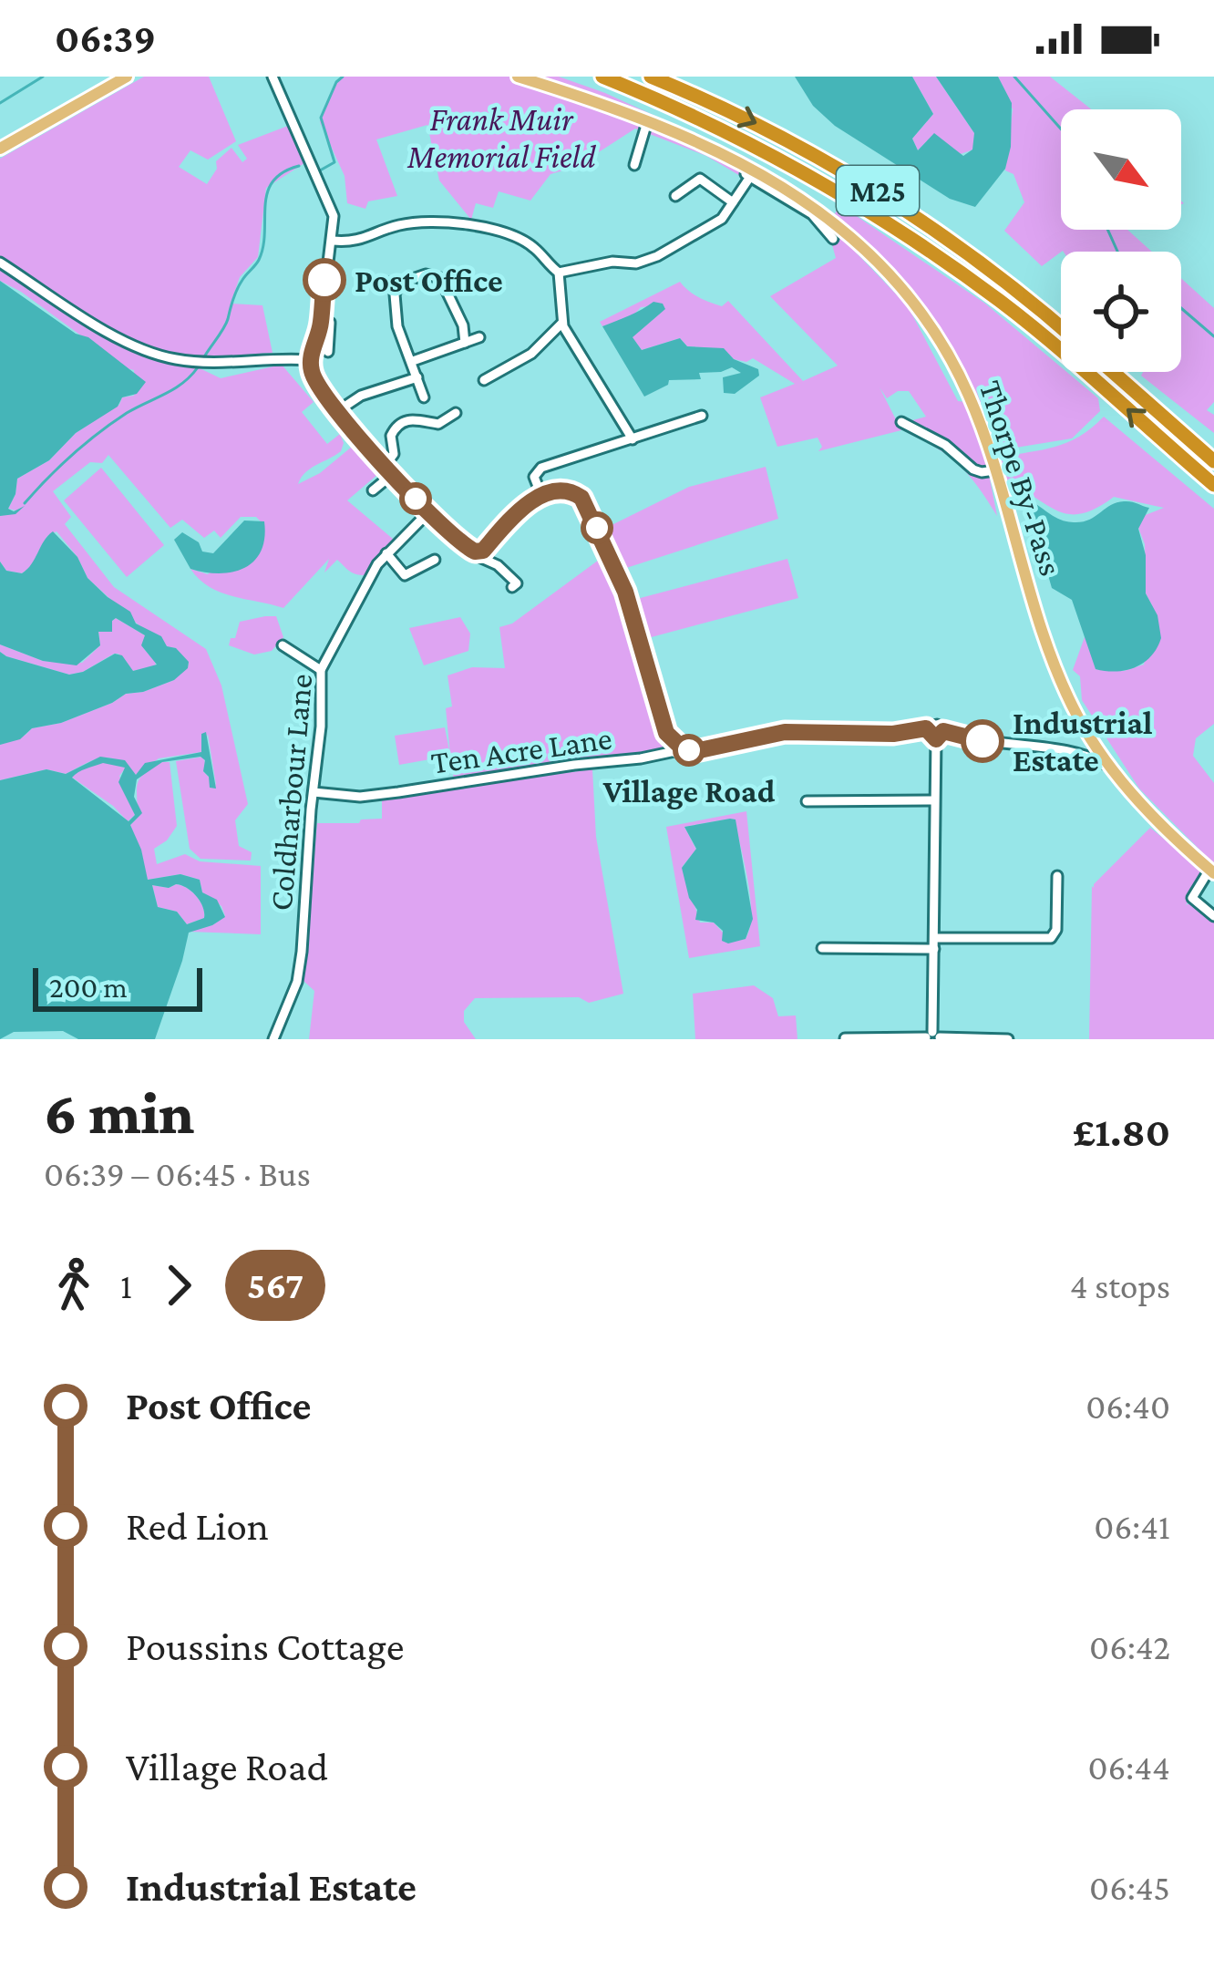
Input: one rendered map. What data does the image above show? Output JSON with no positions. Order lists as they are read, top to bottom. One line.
{"streets":{"highway":["M25"],"main road":["Thorpe By-Pass"],"street":["Ten Acre Lane","Coldharbour Lane"]},"crossings":[["Thorpe By-Pass","Ten Acre Lane"],["Ten Acre Lane","Coldharbour Lane"]],"parks":["Frank Muir Memorial Field"],"places":["Post Office","Industrial Estate","Village Road"],"lines":["bus line 567"],"scale_bar":"200 m","north":"bottom right","page":{"status":"06:39","scale":"200 m","heading":["6 min","06:39 – 06:45 · Bus","£1.80"],"legs":["1","567","4 stops"],"list":[{"name":"Post Office","value":"06:40"},{"name":"Red Lion","value":"06:41"},{"name":"Poussins Cottage","value":"06:42"},{"name":"Village Road","value":"06:44"},{"name":"Industrial Estate","value":"06:45"}]}}
